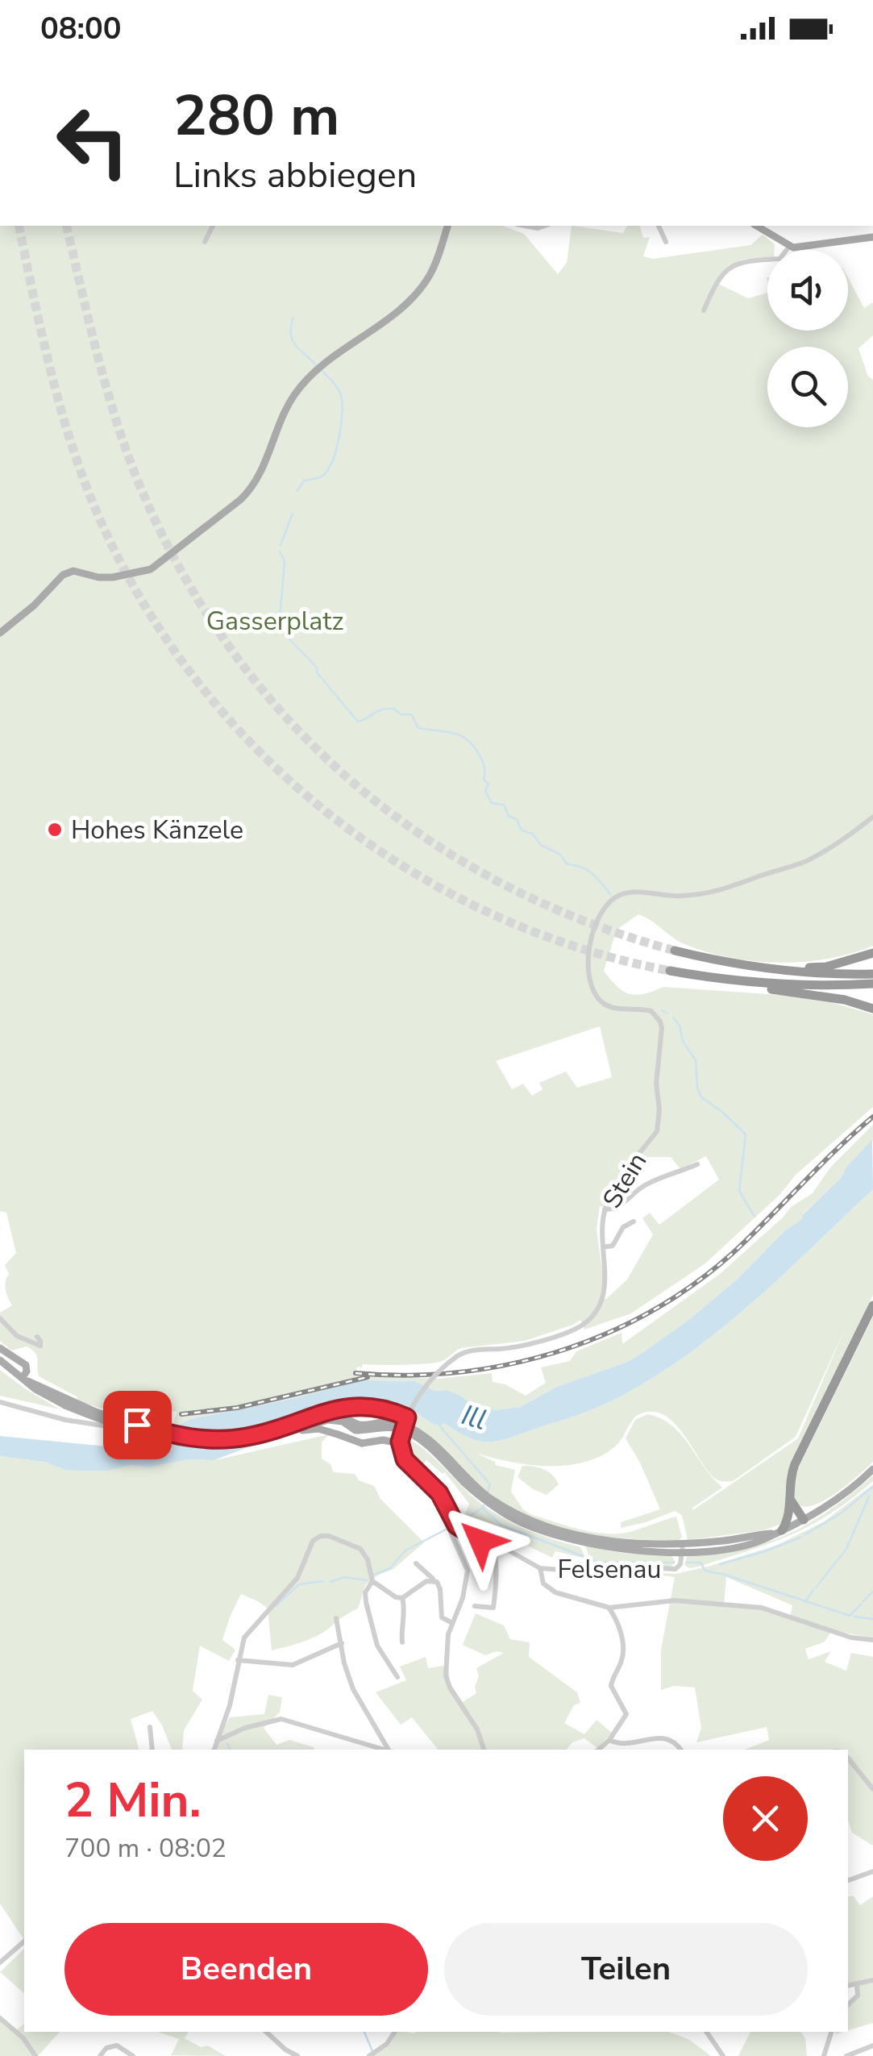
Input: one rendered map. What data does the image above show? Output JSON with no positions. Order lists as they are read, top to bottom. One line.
{"streets":{"street":["Stein","Felsenau"]},"water":["Ill"],"parks":["Gasserplatz"],"places":["Hohes Känzele"],"page":{"status":"08:00","turn":["280 m","Links abbiegen"],"heading":["2 Min.","700 m · 08:02"],"buttons":["Beenden","Teilen"]}}
